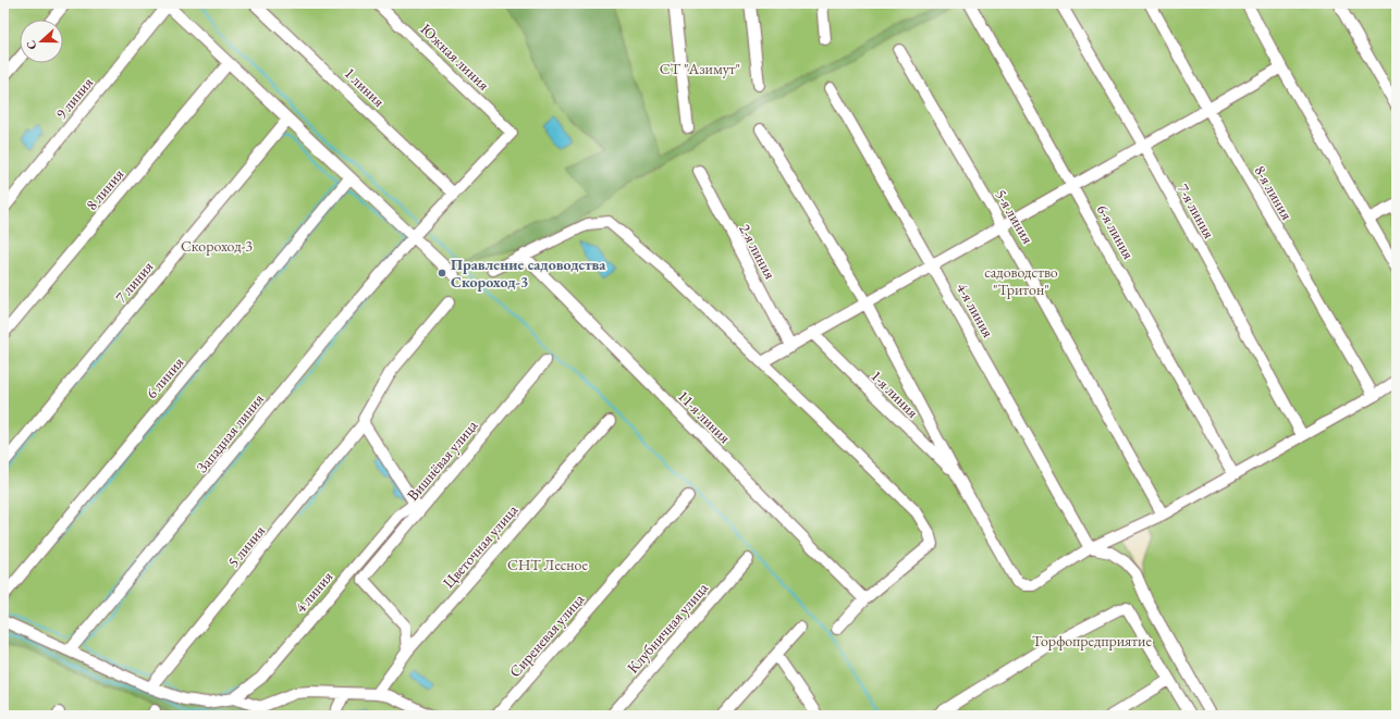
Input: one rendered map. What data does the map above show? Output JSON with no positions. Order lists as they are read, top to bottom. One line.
{"streets":{"street":["Южная линия","1 линия","9 линия","8 линия","8-я линия","7-я линия","5-я линия","6-я линия","2-я линия","7 линия","4-я линия","6 линия","1-я линия","11-я линия","Западная линия","Вишнёвая улица","5 линия","Цветочная улица","4 линия","Клубничная улица","Сиреневая улица"]},"crossings":[["Южная линия","Западная линия"],["1 линия","Западная линия"],["Вишнёвая улица","Цветочная улица"],["Вишнёвая улица","4 линия"]],"parks":["СТ \"Азимут\"","Скороход-3","садоводство \"Тритон\"","СНТ Лесное","Торфопредприятие"],"places":["Правление садоводства Скороход-3"],"north":"left"}
